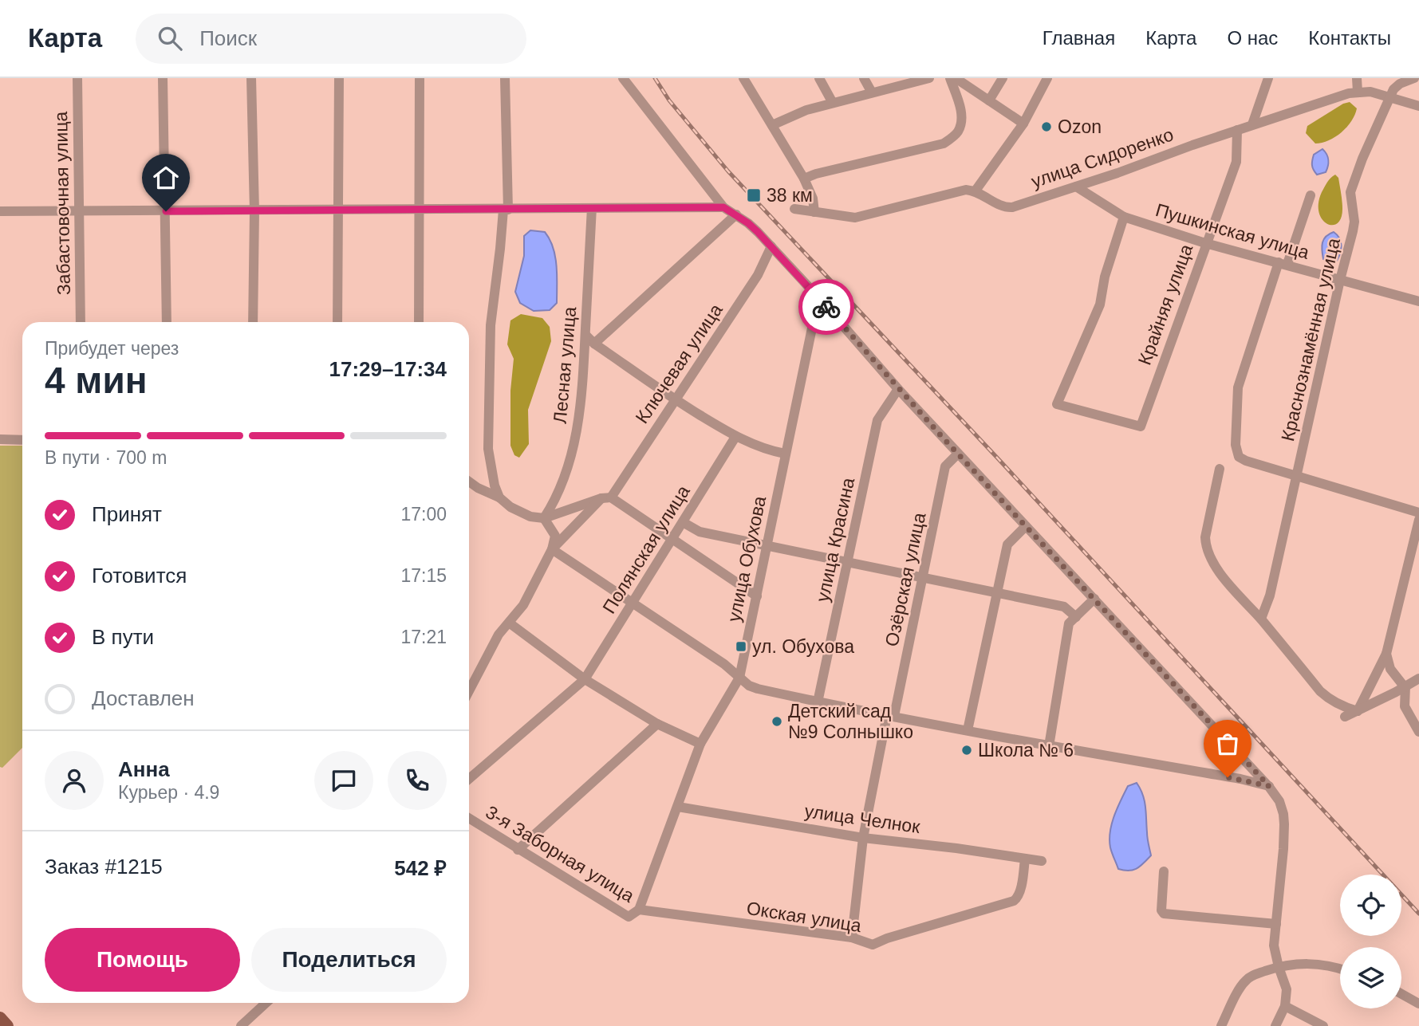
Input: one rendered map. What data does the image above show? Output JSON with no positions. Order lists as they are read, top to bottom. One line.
{"streets":{"street":["улица Сидоренко","Забастовочная улица","Пушкинская улица","Крайняя улица","Краснознамённая улица","Ключевая улица","Лесная улица","улица Красина","Полянская улица","улица Обухова","Озёрская улица","улица Челнок","3-я Заборная улица","Окская улица"]},"crossings":[["улица Сидоренко","Пушкинская улица"],["улица Сидоренко","Крайняя улица"],["улица Сидоренко","Краснознамённая улица"],["Пушкинская улица","Крайняя улица"],["Пушкинская улица","Краснознамённая улица"],["улица Обухова","улица Челнок"],["улица Обухова","3-я Заборная улица"],["улица Обухова","Окская улица"],["Озёрская улица","улица Челнок"],["Озёрская улица","Окская улица"],["улица Челнок","Окская улица"],["3-я Заборная улица","Окская улица"]],"places":{"other":["Ozon","Детский сад №9 Солнышко","Школа № 6"],"transit":["38 км","ул. Обухова"]},"page":{"header":"Карта","search":"Поиск","nav":["Главная","Карта","О нас","Контакты"],"heading":["4 мин","Прибудет через","17:29–17:34"],"panel":["Анна","Курьер · 4.9","Заказ #1215","542 ₽"],"bar":"В пути · 700 m","list":[["Принят","17:00"],["Готовится","17:15"],["В пути","17:21"],"Доставлен"],"buttons":["Помощь","Поделиться"]}}
